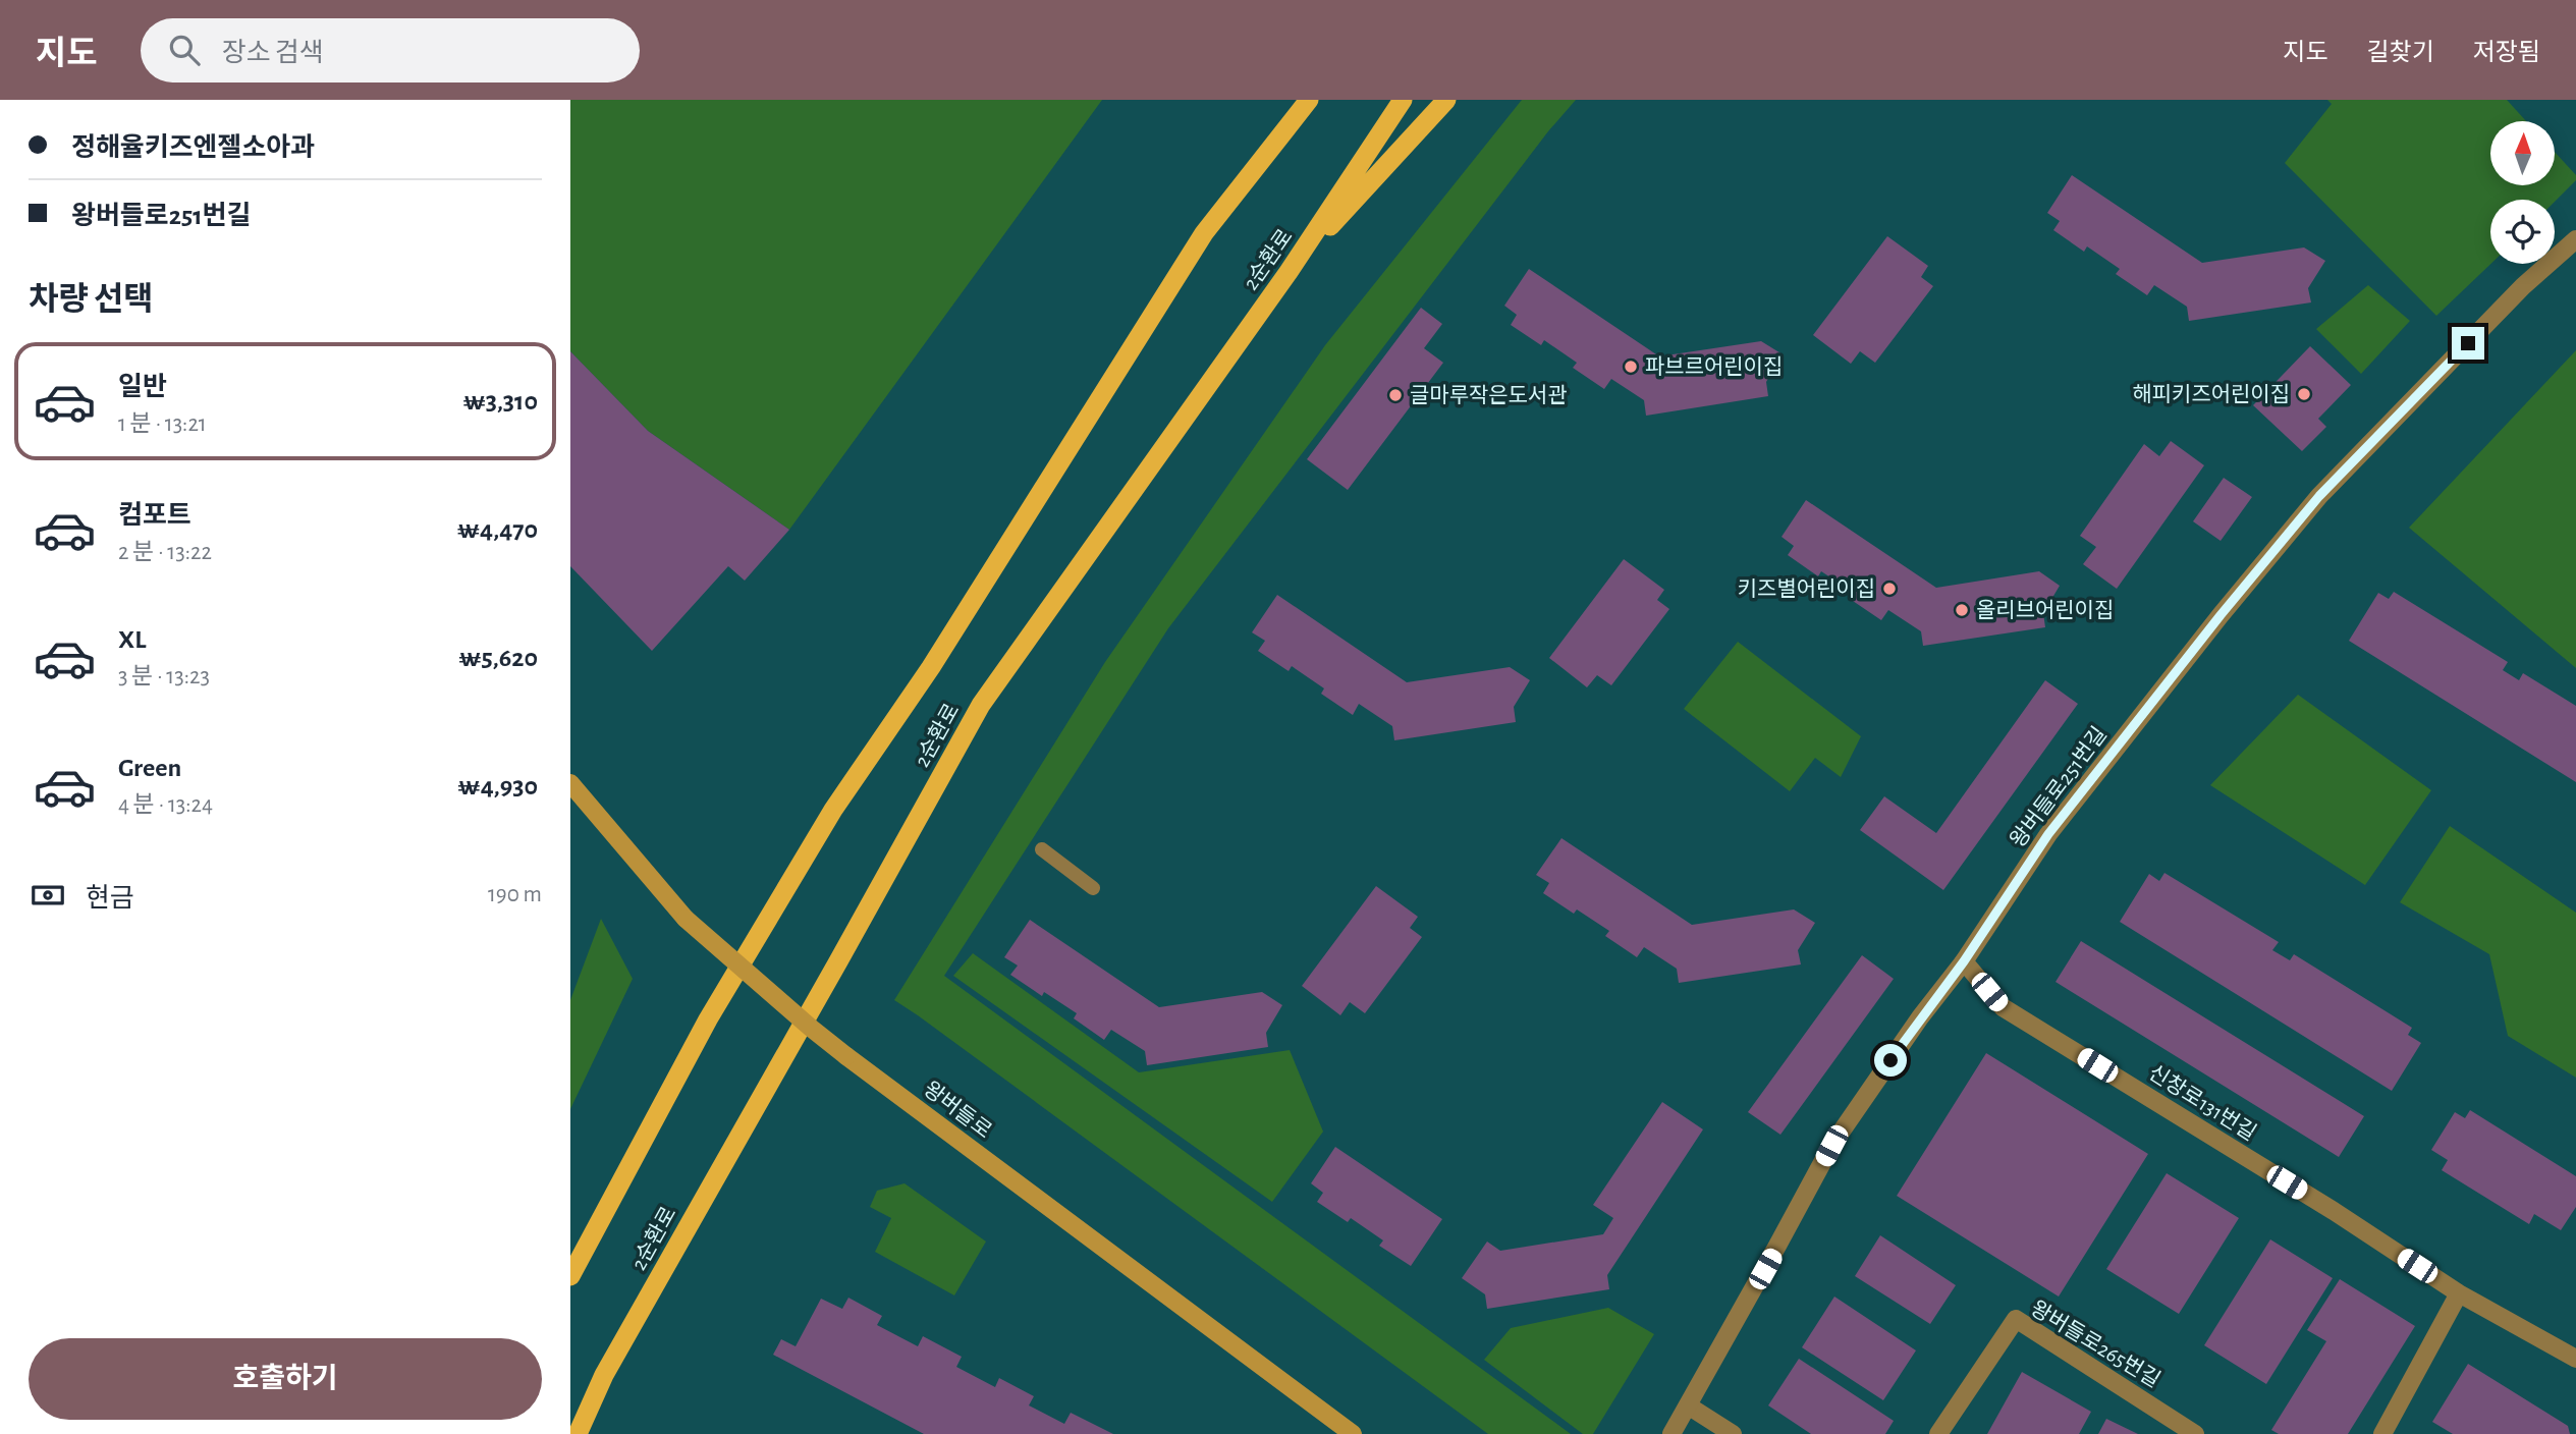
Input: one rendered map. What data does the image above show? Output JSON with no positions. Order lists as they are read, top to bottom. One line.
{"streets":{"highway":["2순환로"],"main road":["왕버들로"],"street":["왕버들로251번길","신창로131번길","왕버들로265번길"]},"crossings":[["왕버들로251번길","신창로131번길"]],"places":["파브르어린이집","해피키즈어린이집","글마루작은도서관","키즈별어린이집","올리브어린이집"],"north":"top","page":{"header":"지도","search":"장소 검색","nav":["지도","길찾기","저장됨"],"banner":["정해율키즈엔젤소아과","왕버들로251번길"],"heading":"차량 선택","list":[{"name":"일반","note":"1 분 · 13:21","value":"₩3,310"},{"name":"컴포트","note":"2 분 · 13:22","value":"₩4,470"},{"name":"XL","note":"3 분 · 13:23","value":"₩5,620"},{"name":"Green","note":"4 분 · 13:24","value":"₩4,930"}],"pay":["현금","190 m"],"buttons":"호출하기"}}
